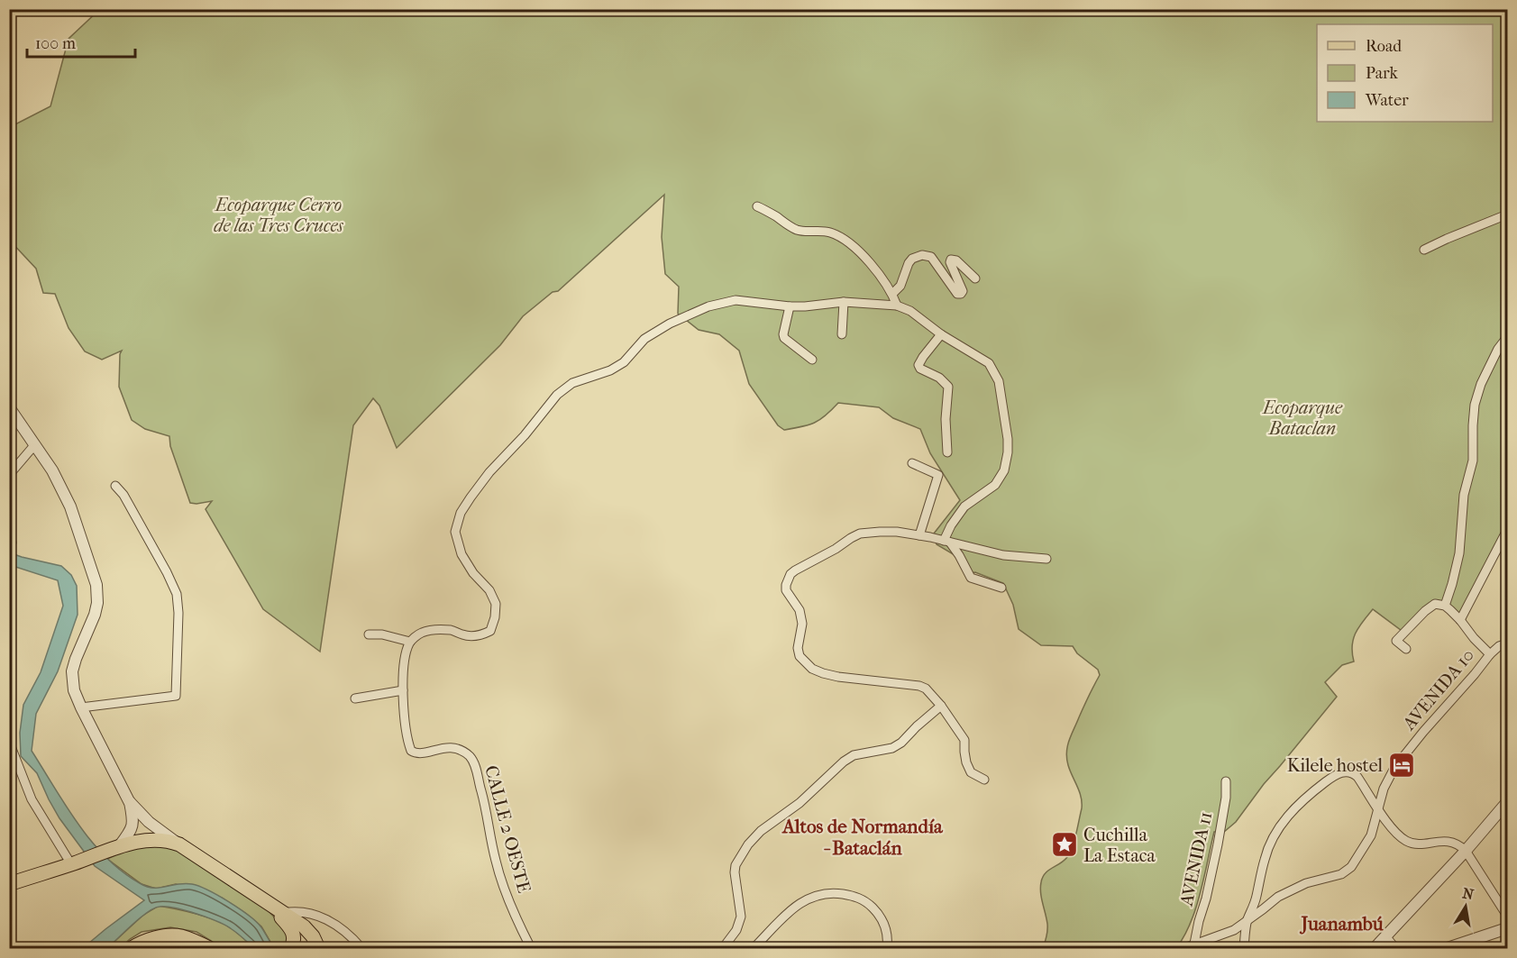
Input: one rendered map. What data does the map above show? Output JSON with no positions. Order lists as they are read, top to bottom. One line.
{"streets":{"street":["AVENIDA 10","CALLE 2 OESTE","AVENIDA 11"]},"crossings":[["AVENIDA 10","AVENIDA 11"]],"districts":["Altos de Normandía - Bataclán","Juanambú"],"parks":["Ecoparque Cerro de las Tres Cruces","Ecoparque Bataclan"],"places":{"hotel":["Kilele hostel"],"place":["Cuchilla La Estaca"]},"legend":["Road","Park","Water"],"scale_bar":"100 m","north":"top"}
